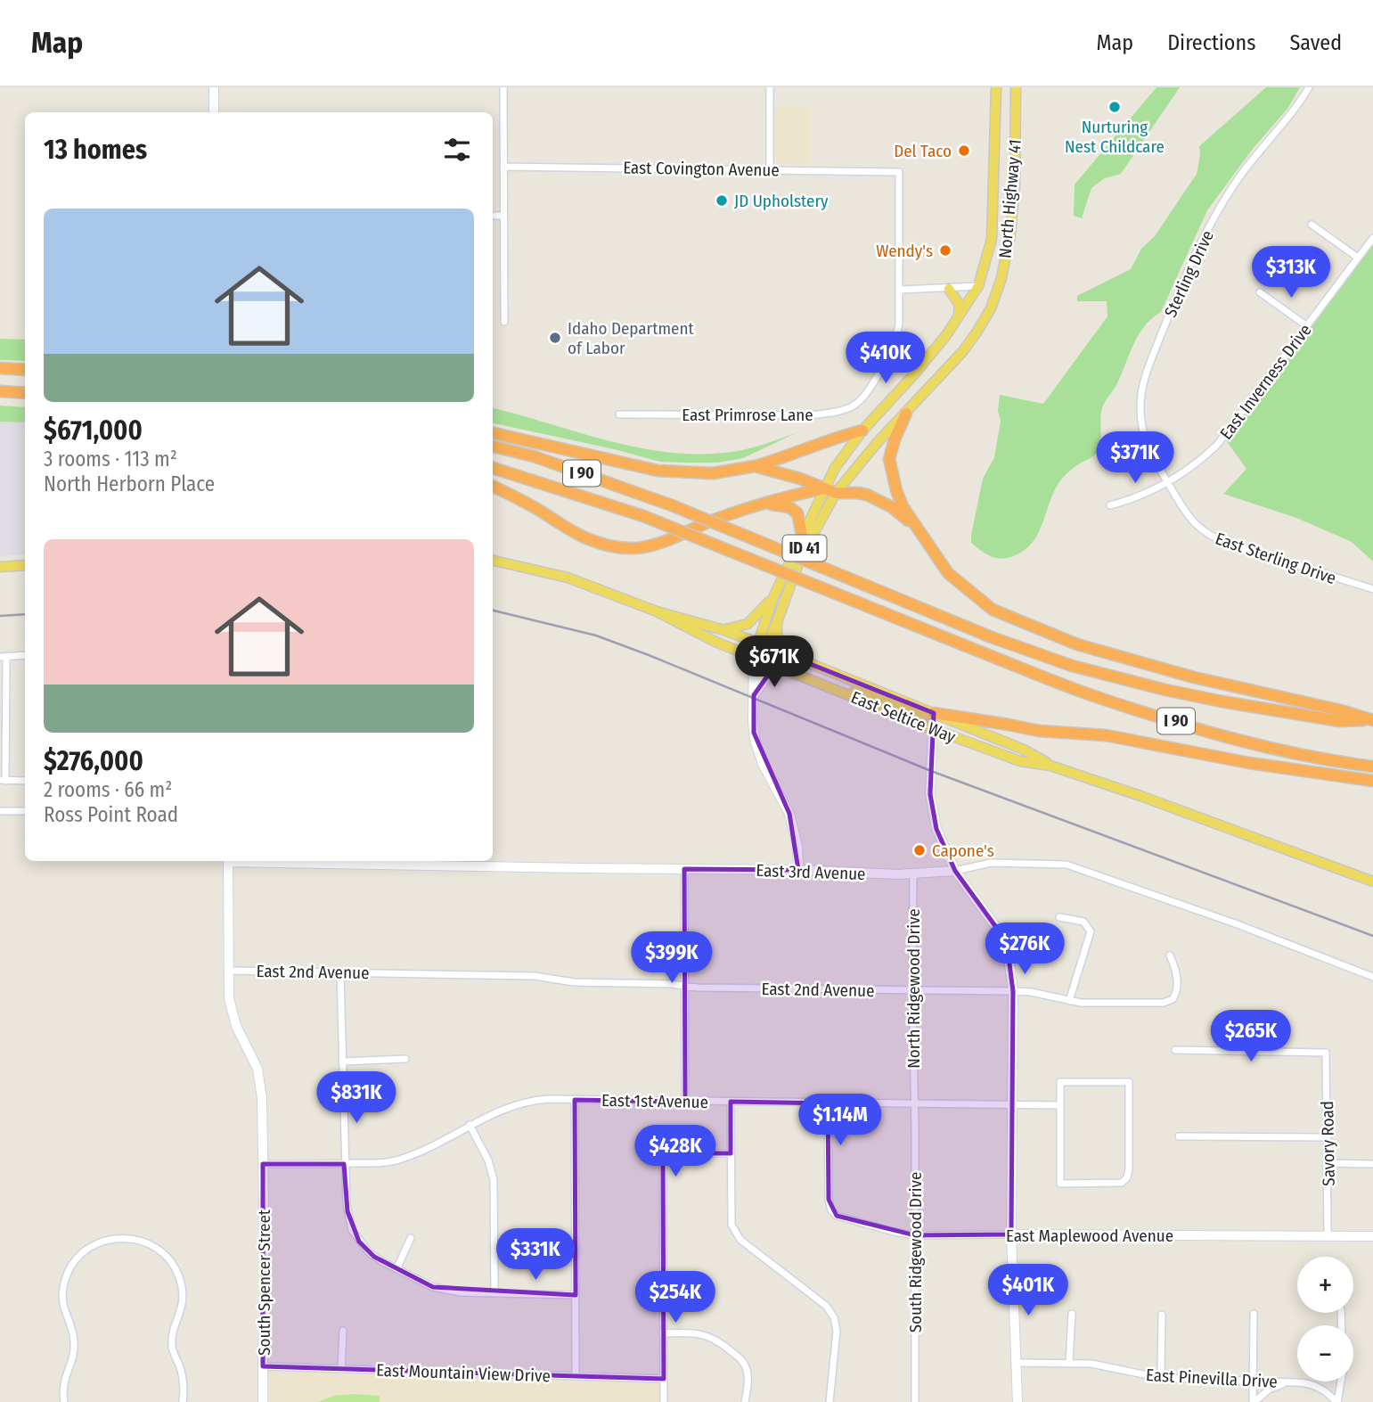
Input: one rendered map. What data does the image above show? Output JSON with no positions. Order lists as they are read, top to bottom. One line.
{"streets":{"highway":["I 90"],"main road":["North Highway 41","ID 41","East Seltice Way"],"street":["East Covington Avenue","Sterling Drive","East Inverness Drive","East Primrose Lane","East Sterling Drive","East 3rd Avenue","East 2nd Avenue","North Ridgewood Drive","East 1st Avenue","Savory Road","East Maplewood Avenue","South Ridgewood Drive","South Spencer Street","East Mountain View Drive","East Pinevilla Drive"]},"crossings":[["East Covington Avenue","East Primrose Lane"],["North Highway 41","East Seltice Way"],["Sterling Drive","East Inverness Drive"],["Sterling Drive","East Sterling Drive"],["East Inverness Drive","East Sterling Drive"],["East 3rd Avenue","North Ridgewood Drive"],["East 2nd Avenue","North Ridgewood Drive"],["East 2nd Avenue","South Spencer Street"],["North Ridgewood Drive","East 1st Avenue"],["North Ridgewood Drive","South Ridgewood Drive"],["East 1st Avenue","East Maplewood Avenue"],["East 1st Avenue","South Ridgewood Drive"],["East 1st Avenue","South Spencer Street"],["Savory Road","East Maplewood Avenue"],["East Maplewood Avenue","South Ridgewood Drive"],["South Spencer Street","East Mountain View Drive"]],"places":["Nurturing Nest Childcare","Del Taco","JD Upholstery","Wendy's","Idaho Department of Labor","Capone's"],"page":{"header":"Map","nav":["Map","Directions","Saved"],"heading":"13 homes","list":[{"name":"$671,000","note":"3 rooms · 113 m² · North Herborn Place"},{"name":"$276,000","note":"2 rooms · 66 m² · Ross Point Road"}],"price":["$313K","$410K","$371K","$671K","$276K","$399K","$265K","$831K","$1.14M","$428K","$331K","$401K","$254K"],"map_buttons":["+","−"]}}
